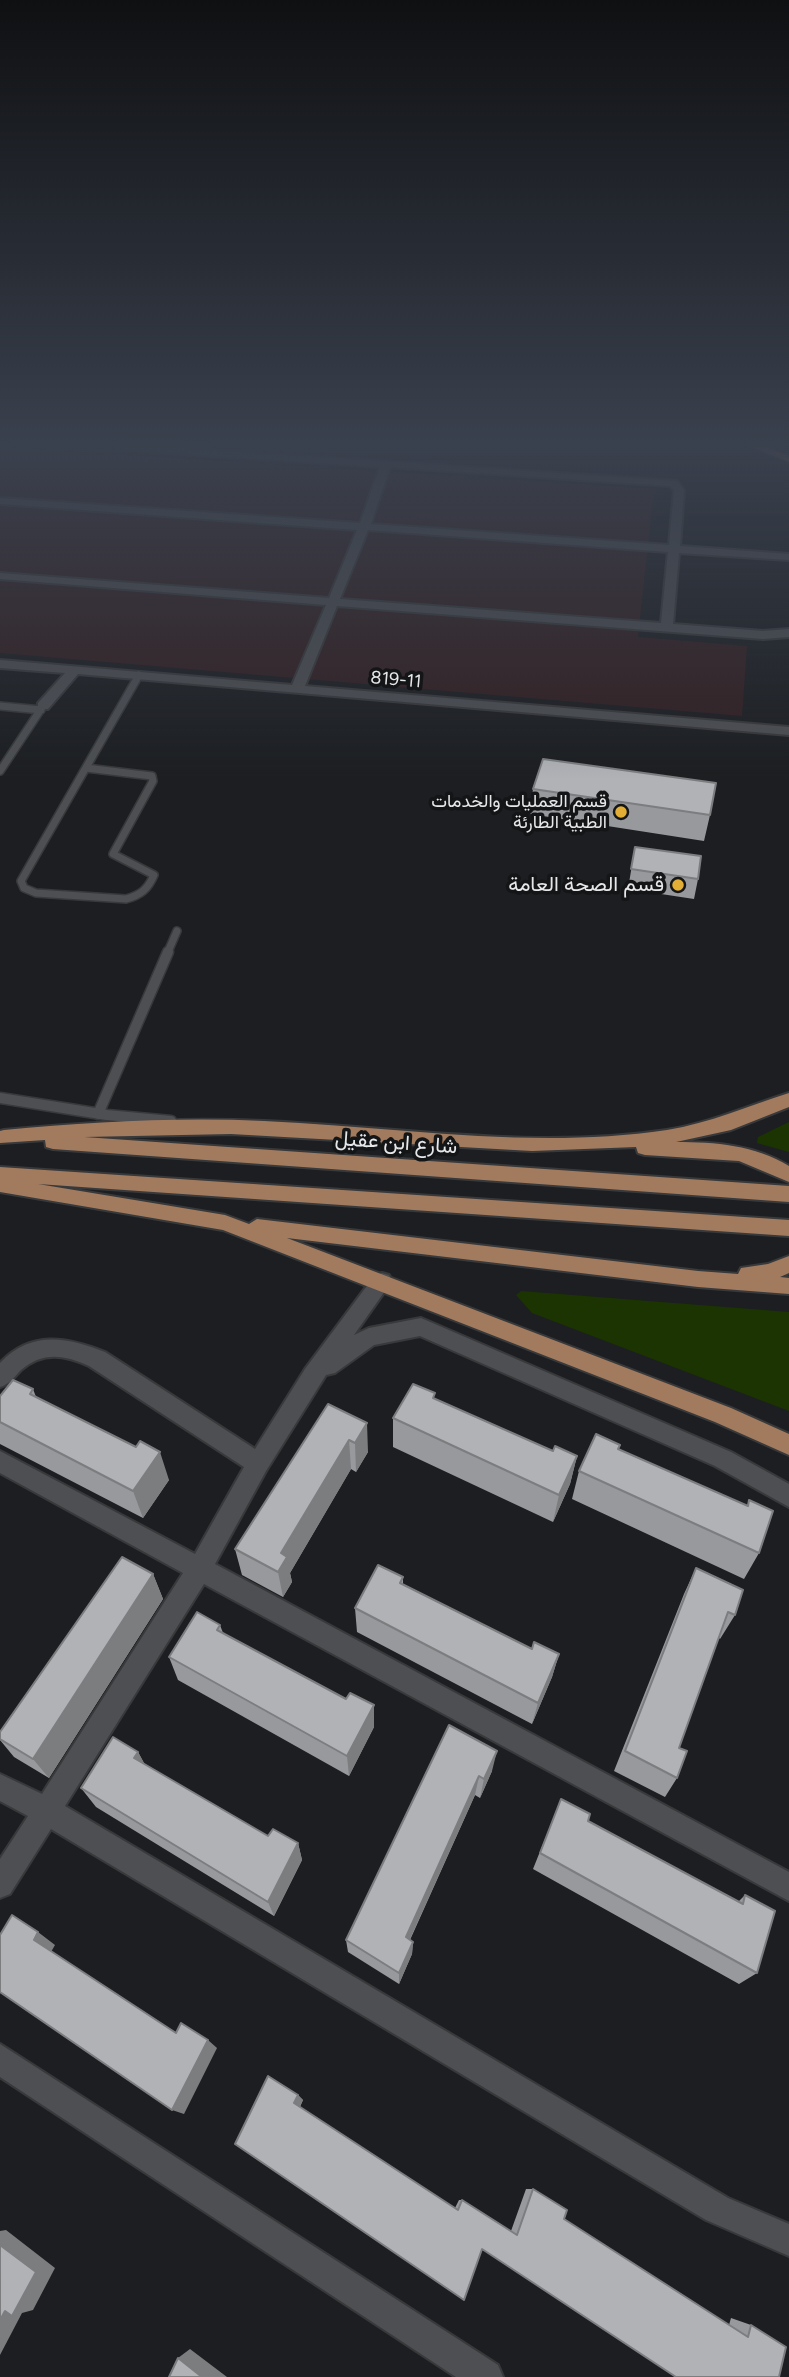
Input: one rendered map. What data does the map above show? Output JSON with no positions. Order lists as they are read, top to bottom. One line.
{"streets":{"main road":["شارع ابن عقيل"],"street":["819-11"]},"places":["قسم العمليات والخدمات الطبية الطارئة","قسم الصحة العامة"]}
